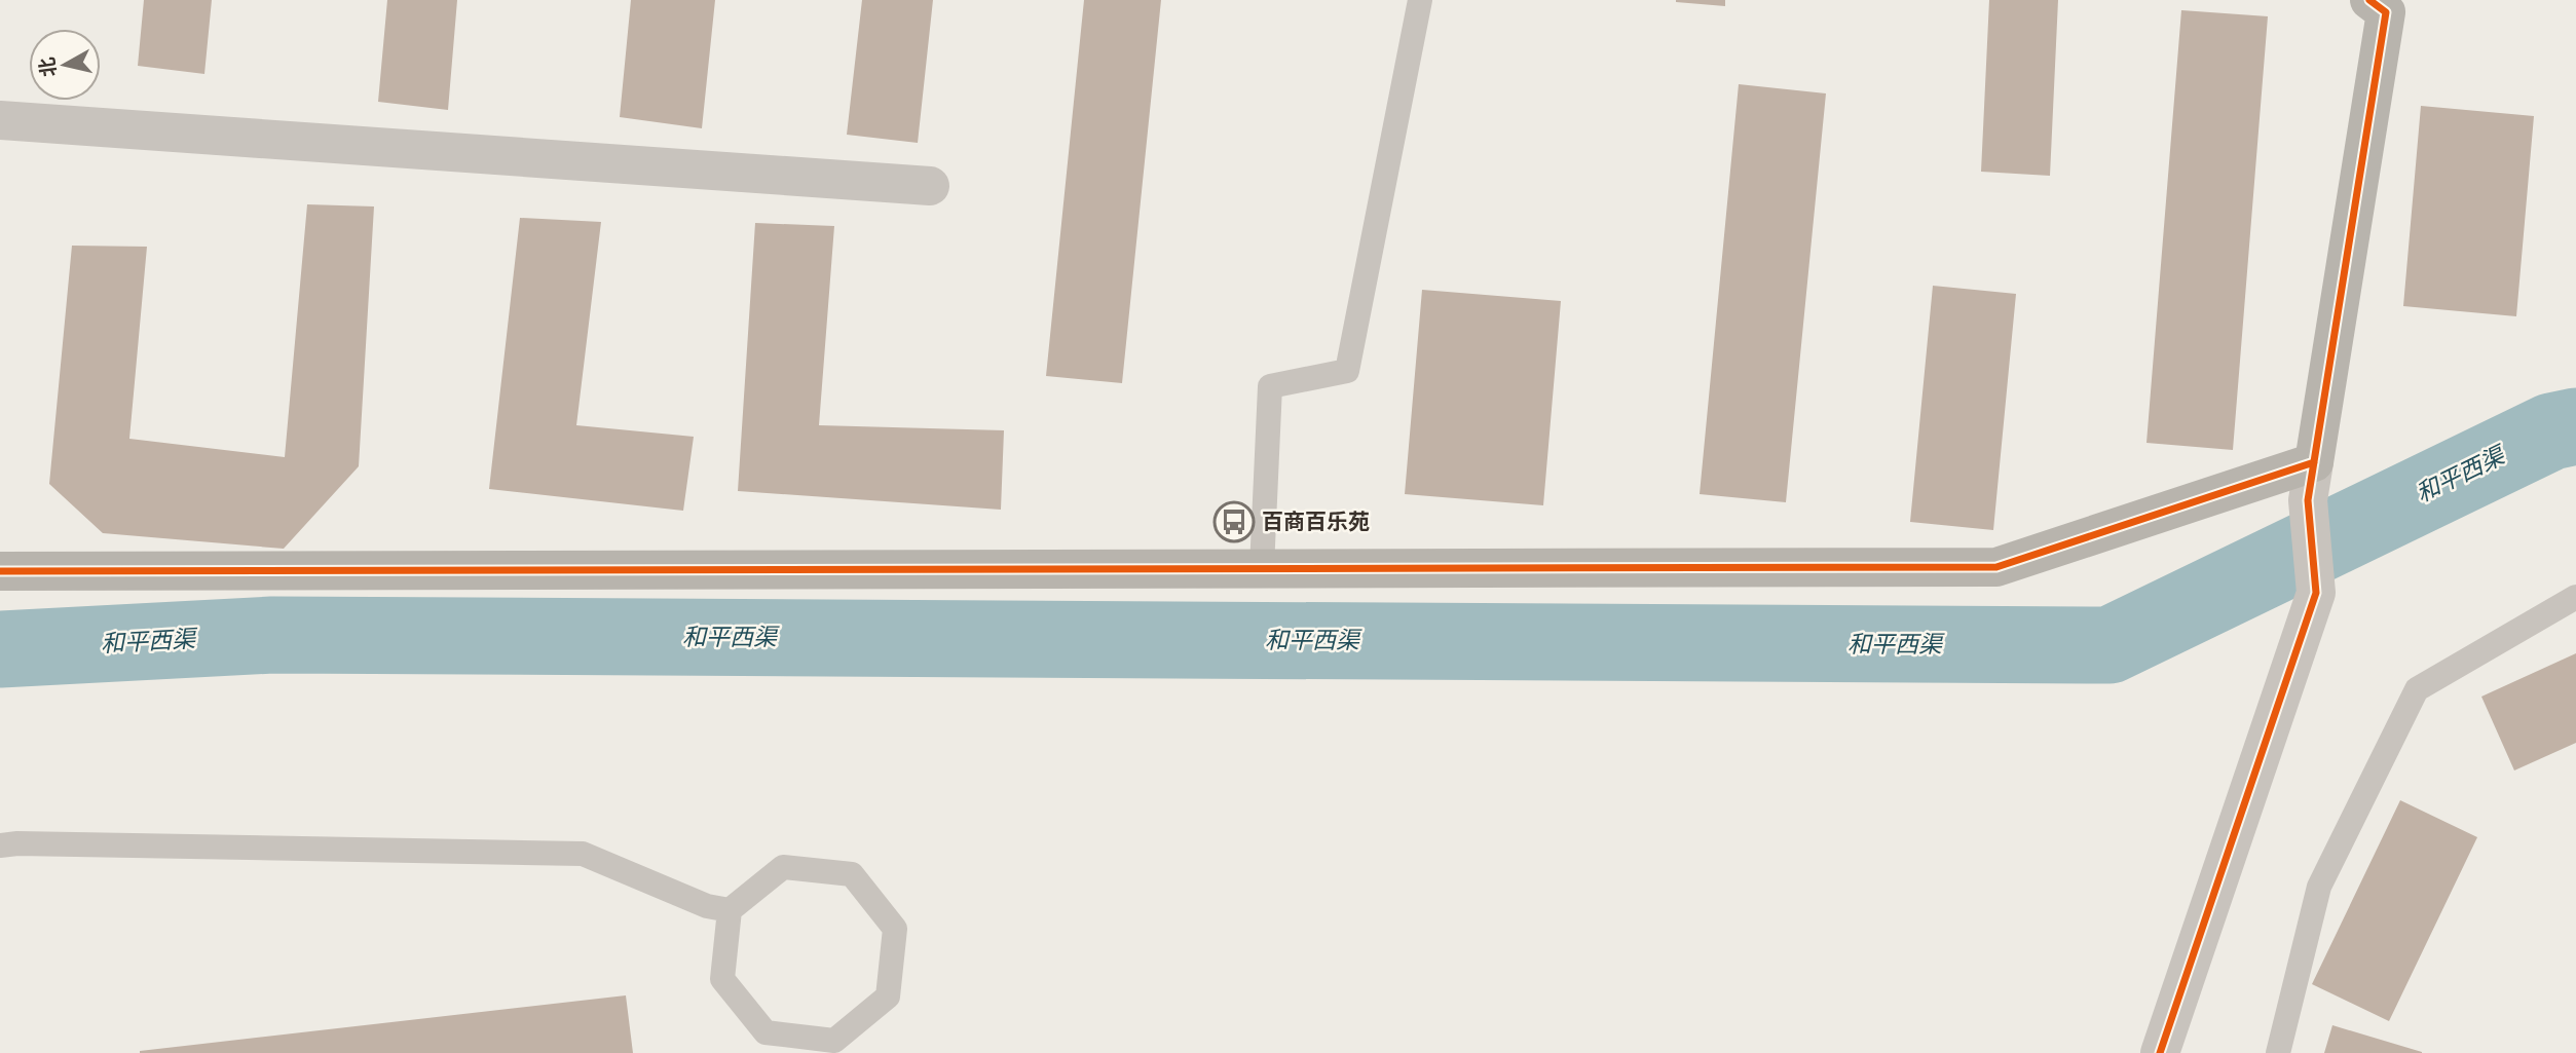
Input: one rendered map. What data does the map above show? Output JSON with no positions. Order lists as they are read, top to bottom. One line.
{"water":["和平西渠"],"places":{"bus stop":["百商百乐苑"]},"north":"left"}
